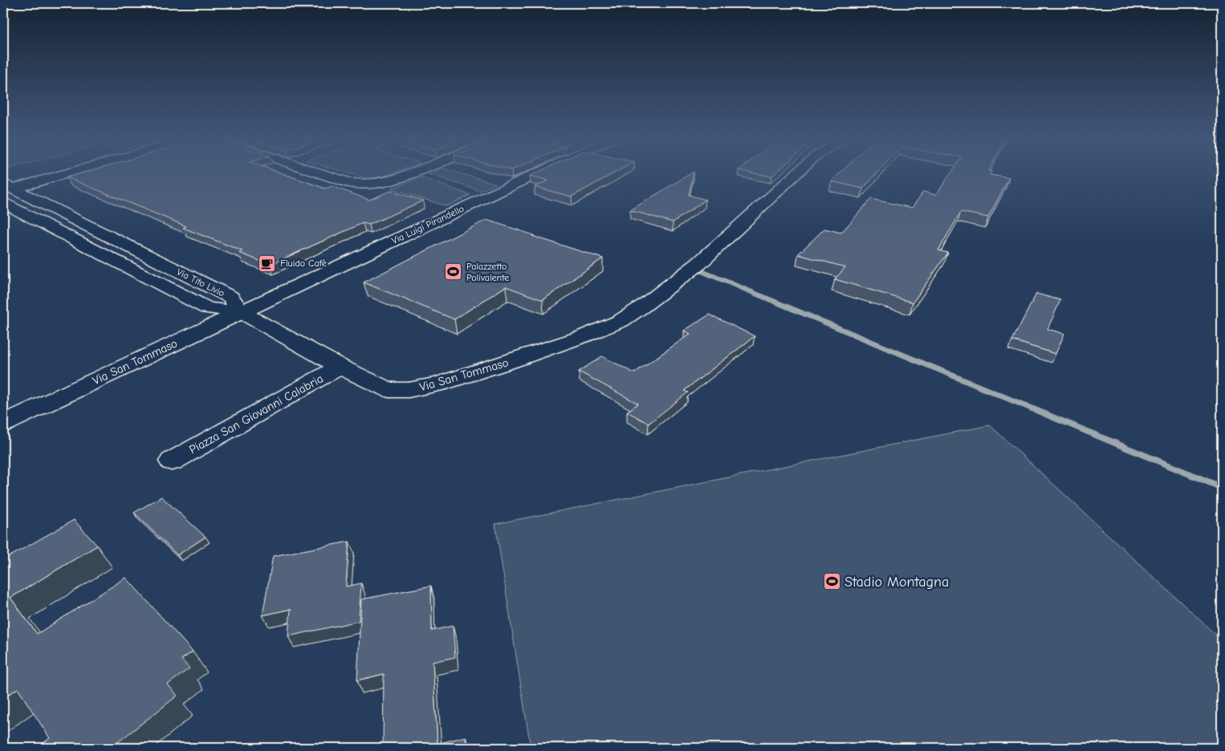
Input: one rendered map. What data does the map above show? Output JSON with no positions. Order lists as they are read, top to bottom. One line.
{"streets":{"street":["Via Luigi Pirandello","Via Tito Livio","Via San Tommaso","Piazza San Giovanni Calabria"]},"crossings":[["Via Luigi Pirandello","Via Tito Livio"],["Via Luigi Pirandello","Via San Tommaso"],["Via Tito Livio","Via San Tommaso"],["Via San Tommaso","Piazza San Giovanni Calabria"]],"places":{"cafe":["Fluido Cafè"],"sports":["Palazzetto Polivalente","Stadio Montagna"]}}
